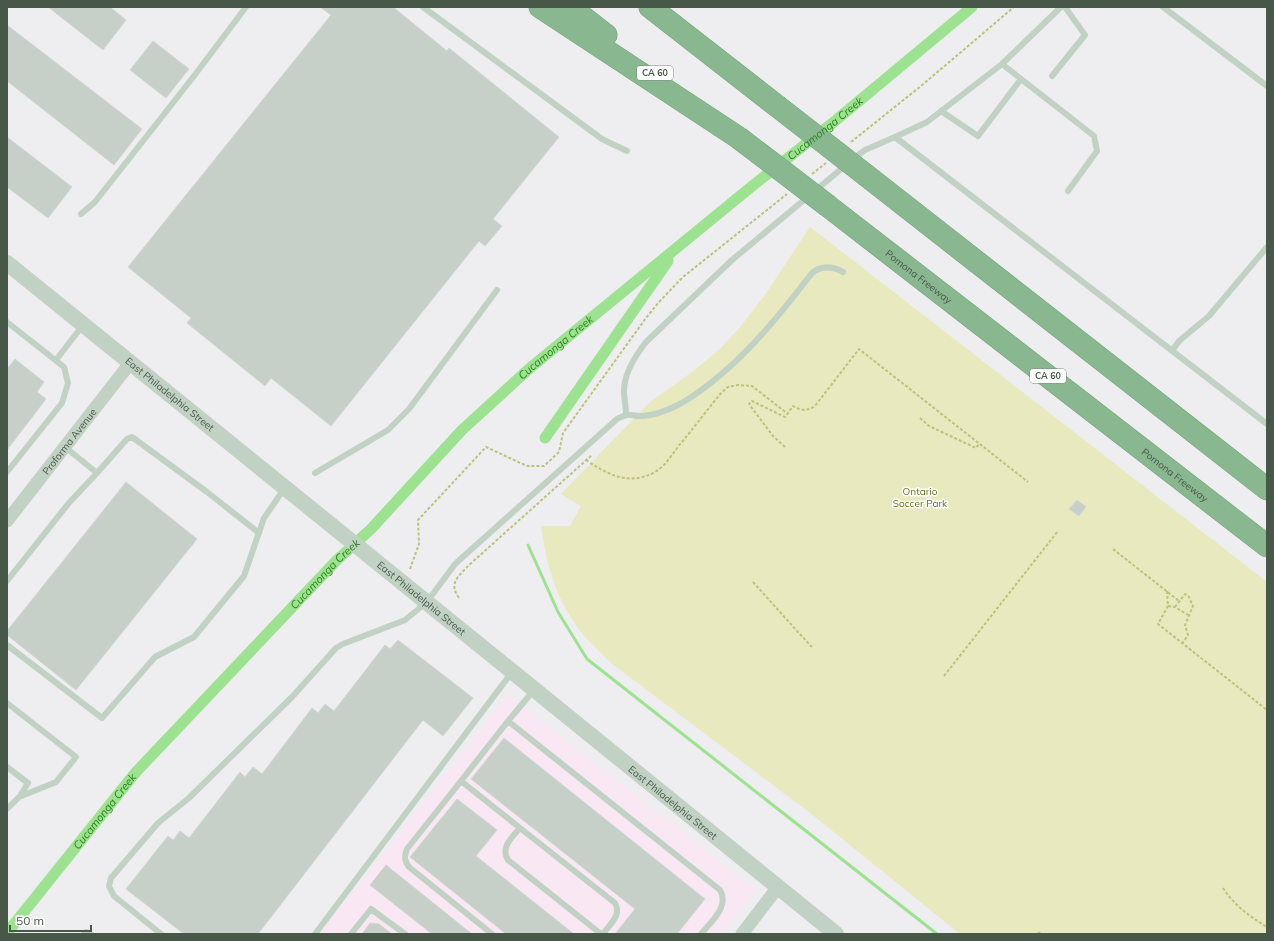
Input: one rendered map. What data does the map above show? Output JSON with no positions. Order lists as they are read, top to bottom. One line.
{"streets":{"highway":["CA 60","Pomona Freeway"],"street":["East Philadelphia Street","Proforma Avenue"]},"crossings":[["East Philadelphia Street","Proforma Avenue"]],"water":["Cucamonga Creek"],"parks":["Ontario Soccer Park"],"scale_bar":"50 m"}
